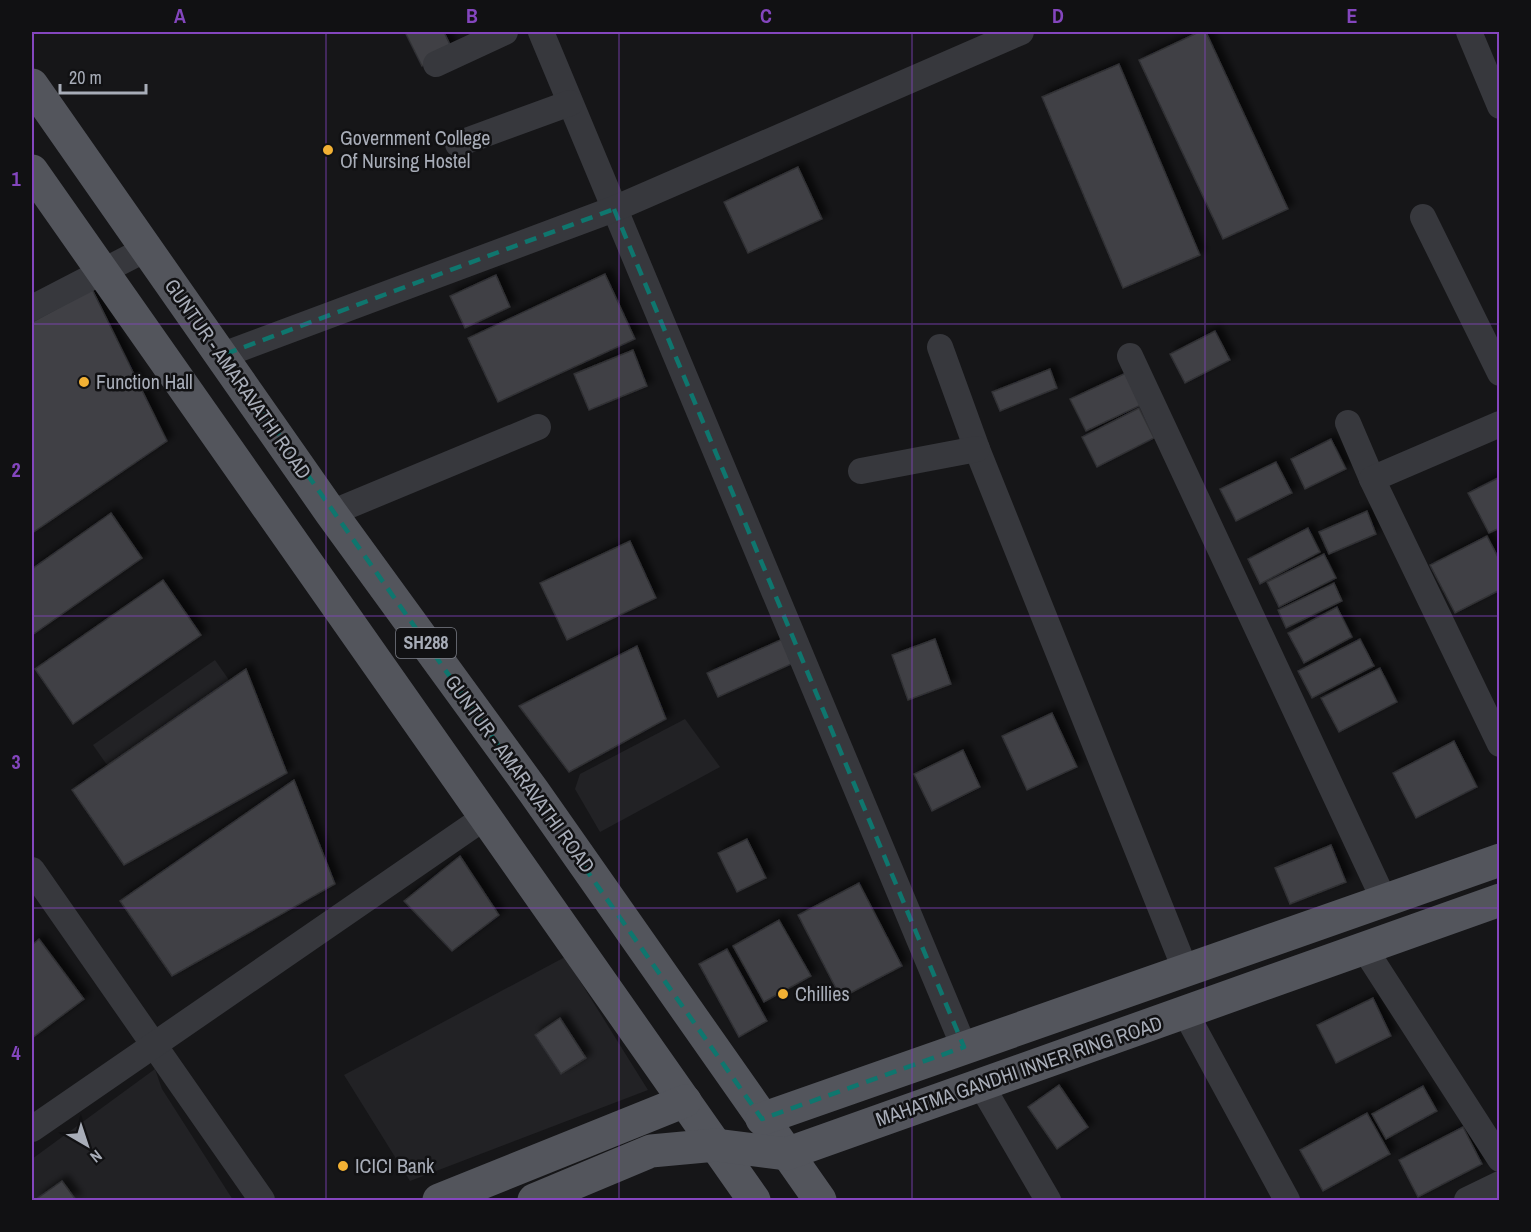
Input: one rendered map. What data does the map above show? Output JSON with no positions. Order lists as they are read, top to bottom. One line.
{"streets":{"main road":["GUNTUR - AMARAVATHI ROAD","SH288","MAHATMA GANDHI INNER RING ROAD"]},"crossings":[["GUNTUR - AMARAVATHI ROAD","MAHATMA GANDHI INNER RING ROAD"],["SH288","MAHATMA GANDHI INNER RING ROAD"]],"places":["Government College Of Nursing Hostel","Function Hall","Chillies","ICICI Bank"],"scale_bar":"20 m","north":"bottom right","grid":{"columns":["A","B","C","D","E"],"rows":["1","2","3","4"]}}
